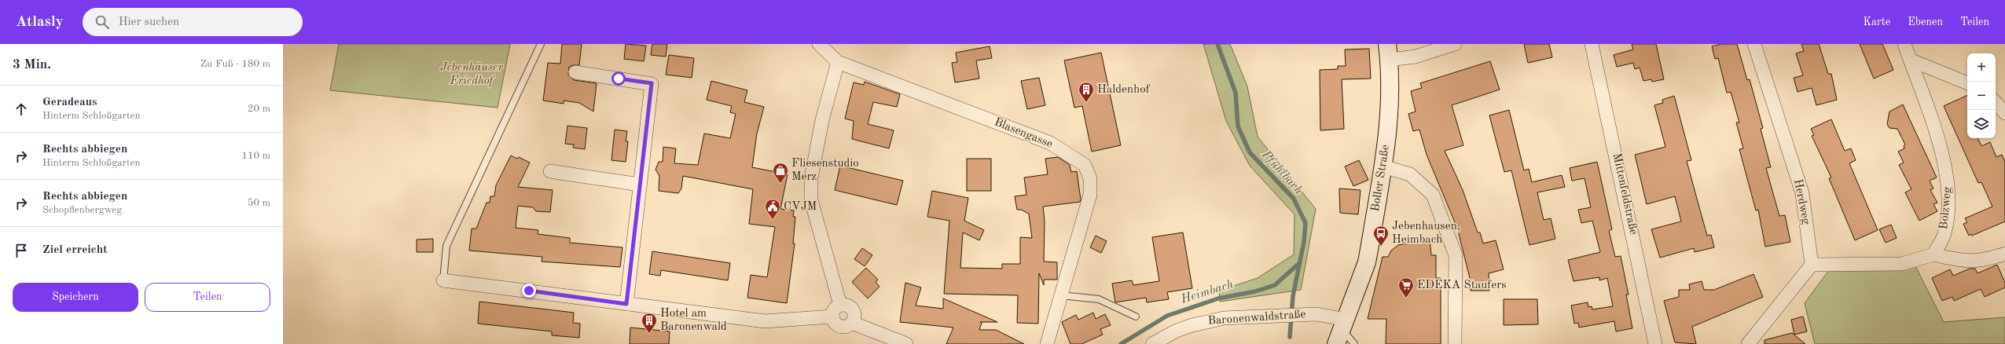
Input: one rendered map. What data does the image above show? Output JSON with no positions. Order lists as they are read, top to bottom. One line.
{"streets":{"main road":["Boller Straße"],"street":["Blasengasse","Mittenfeldstraße","Herdweg","Bolzweg","Baronenwaldstraße"]},"crossings":[["Boller Straße","Baronenwaldstraße"]],"water":["Pfuhlbach","Heimbach"],"parks":["Jebenhäuser Friedhof"],"places":{"building":["Haldenhof","Hotel am Baronenwald"],"shop":["Fliesenstudio Merz"],"public building":["CVJM"],"bus stop":["Jebenhausen, Heimbach"],"supermarket":["EDEKA Staufers"]},"page":{"header":"Atlasly","search":"Hier suchen","nav":["Karte","Ebenen","Teilen"],"heading":["3 Min.","Zu Fuß · 180 m"],"map_buttons":["+","−"],"list":[["Geradeaus","Hinterm Schloßgarten","20 m"],["Rechts abbiegen","Hinterm Schloßgarten","110 m"],["Rechts abbiegen","Schopflenbergweg","50 m"],"Ziel erreicht"],"buttons":["Speichern","Teilen"]}}
